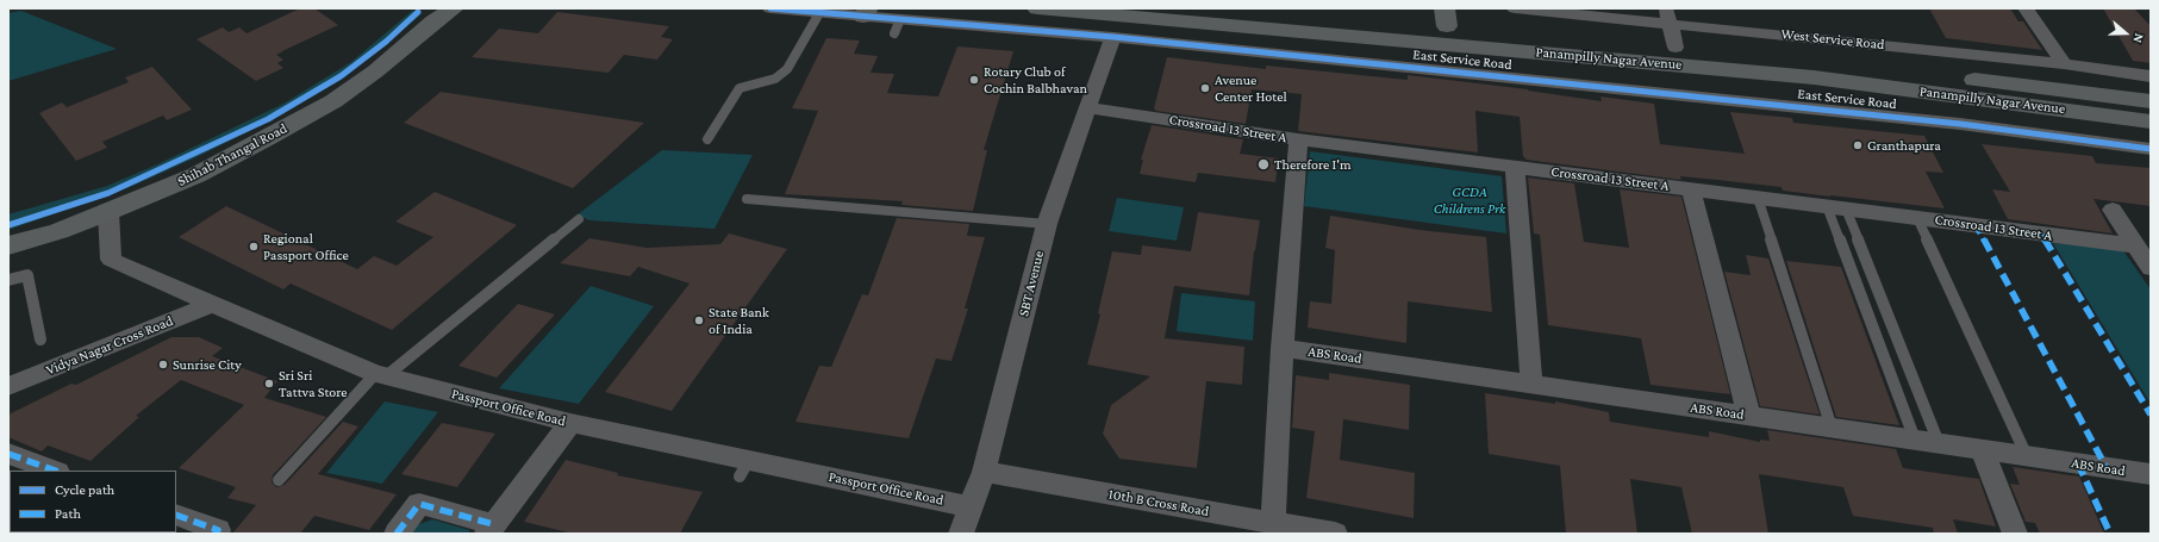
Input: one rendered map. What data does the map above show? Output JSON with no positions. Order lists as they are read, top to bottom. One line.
{"streets":{"street":["West Service Road","Panampilly Nagar Avenue","East Service Road","Crossroad 13 Street A","Shihab Thangal Road","SBT Avenue","Vidya Nagar Cross Road","ABS Road","Passport Office Road","10th B Cross Road"]},"crossings":[["East Service Road","SBT Avenue"],["Crossroad 13 Street A","SBT Avenue"],["Shihab Thangal Road","Passport Office Road"],["SBT Avenue","Passport Office Road"],["SBT Avenue","10th B Cross Road"],["Vidya Nagar Cross Road","Passport Office Road"]],"parks":["GCDA Childrens Prk"],"places":["Rotary Club of Cochin Balbhavan","Avenue Center Hotel","Granthapura","Therefore I'm","Regional Passport Office","State Bank of India","Sunrise City","Sri Sri Tattva Store"],"legend":["Cycle path","Path"],"north":"right"}
